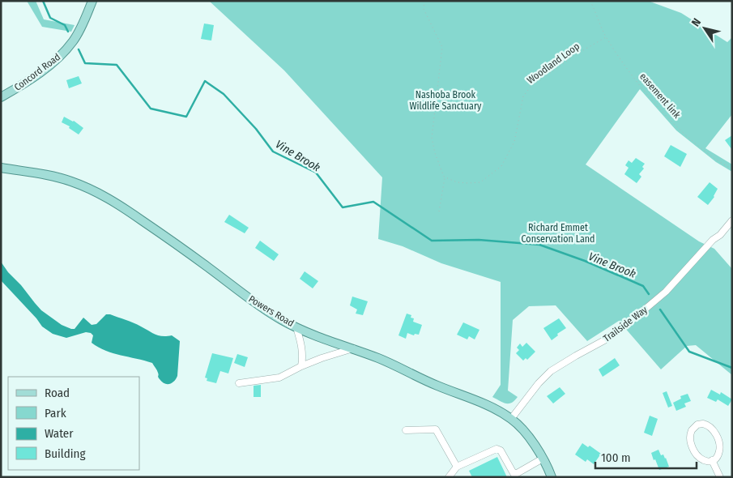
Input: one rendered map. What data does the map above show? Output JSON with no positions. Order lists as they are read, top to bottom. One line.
{"streets":{"main road":["Concord Road","Powers Road"],"street":["Trailside Way"],"path":["Woodland Loop","easement link"]},"crossings":[["Woodland Loop","easement link"],["Powers Road","Trailside Way"]],"water":["Vine Brook"],"parks":["Nashoba Brook Wildlife Sanctuary","Richard Emmet Conservation Land"],"legend":["Road","Park","Water","Building"],"scale_bar":"100 m","north":"top left"}
